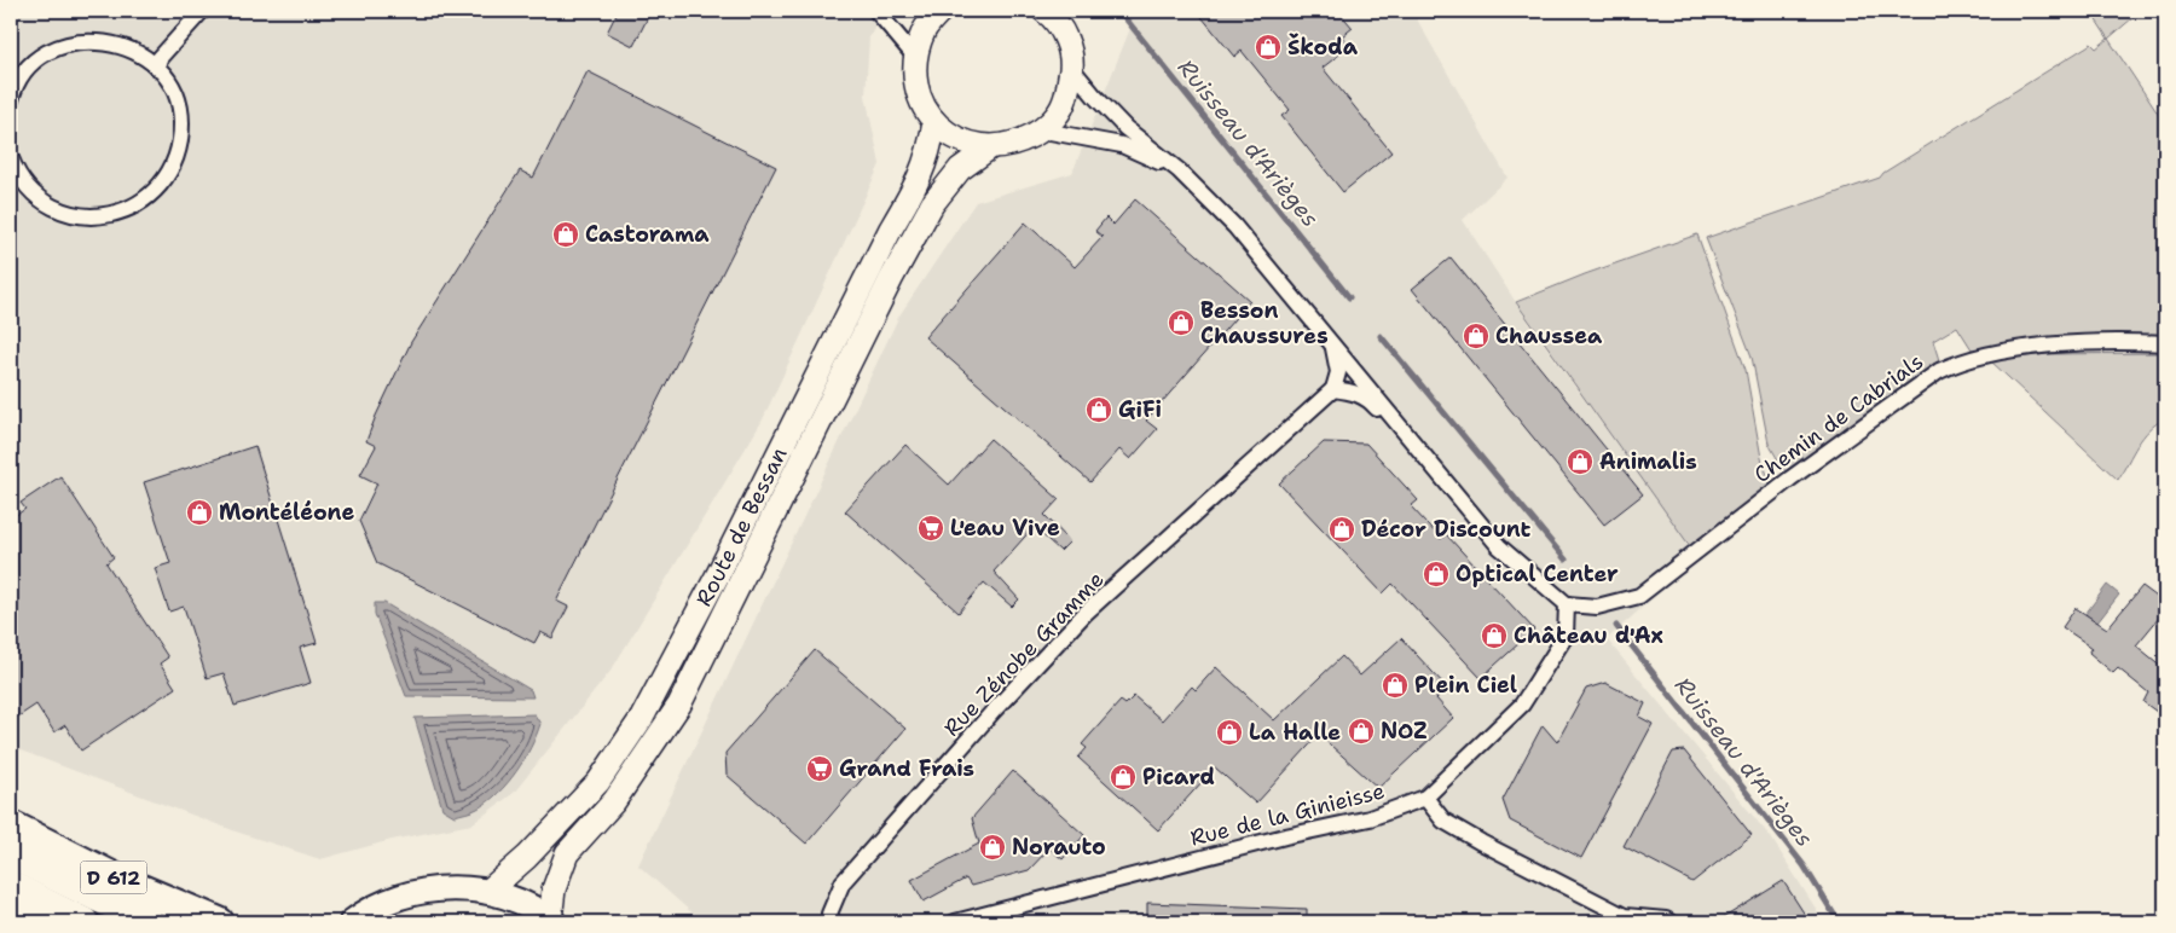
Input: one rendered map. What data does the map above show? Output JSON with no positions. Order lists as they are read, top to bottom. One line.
{"streets":{"highway":["D 612"],"street":["Chemin de Cabrials","Route de Bessan","Rue Zénobe Gramme","Rue de la Ginieisse"]},"crossings":[["Chemin de Cabrials","Rue de la Ginieisse"]],"water":["Ruisseau d'Arièges"],"places":{"shop":["Škoda","Castorama","Besson Chaussures","Chaussea","GiFi","Animalis","Montéléone","Décor Discount","Optical Center","Château d'Ax","Plein Ciel","NOZ","La Halle","Picard","Norauto"],"supermarket":["L'eau Vive","Grand Frais"]}}
